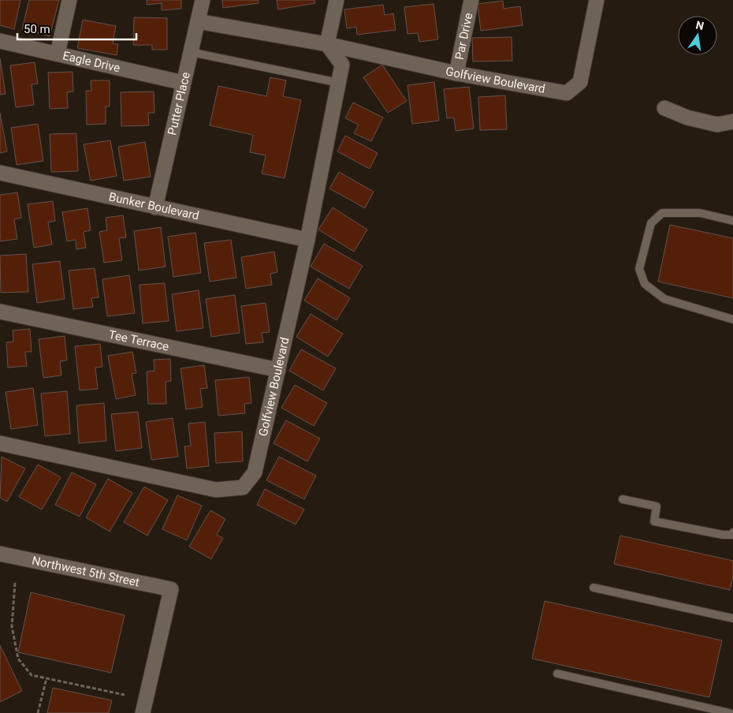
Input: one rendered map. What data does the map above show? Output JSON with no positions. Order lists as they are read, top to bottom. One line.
{"streets":{"street":["Par Drive","Eagle Drive","Golfview Boulevard","Putter Place","Bunker Boulevard","Tee Terrace","Northwest 5th Street"]},"crossings":[["Par Drive","Golfview Boulevard"],["Eagle Drive","Putter Place"],["Golfview Boulevard","Putter Place"],["Golfview Boulevard","Bunker Boulevard"],["Golfview Boulevard","Tee Terrace"],["Putter Place","Bunker Boulevard"]],"scale_bar":"50 m","north":"top"}
